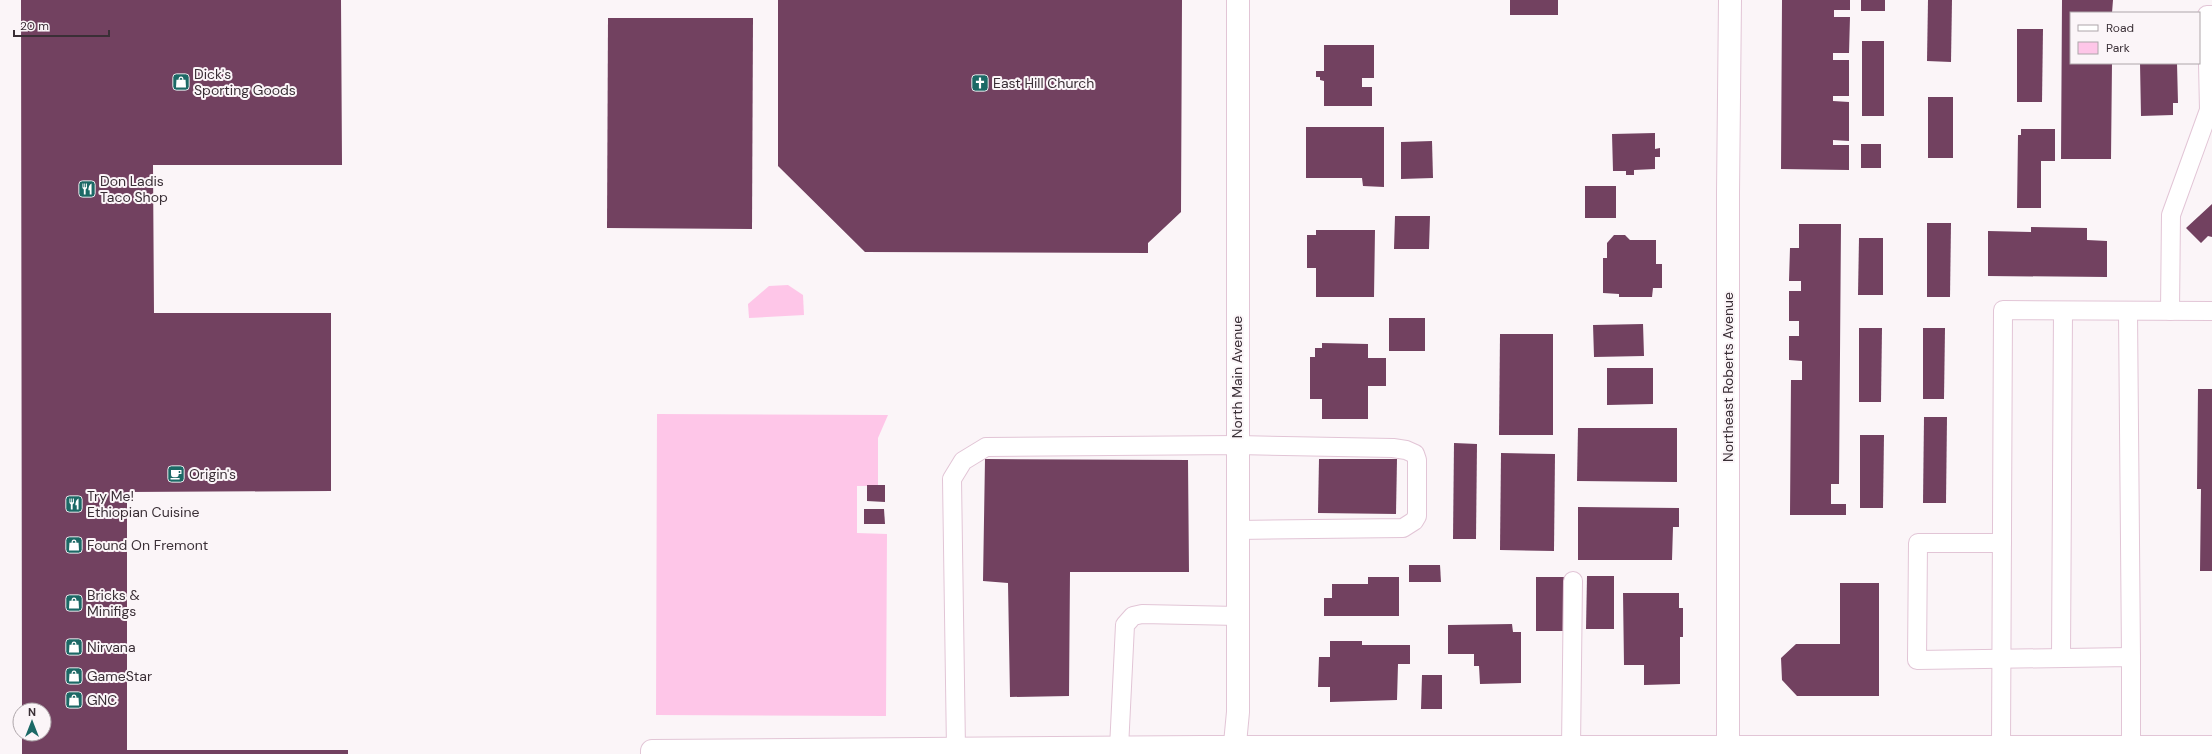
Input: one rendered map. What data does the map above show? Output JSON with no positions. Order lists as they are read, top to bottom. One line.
{"streets":{"street":["North Main Avenue","Northeast Roberts Avenue"]},"places":{"shop":["Dick's Sporting Goods","Found On Fremont","Bricks & Minifigs","Nirvana","GameStar","GNC"],"church":["East Hill Church"],"restaurant":["Don Ladis Taco Shop","Try Me! Ethiopian Cuisine"],"cafe":["Origin's"]},"legend":["Road","Park"],"scale_bar":"20 m","north":"top"}
